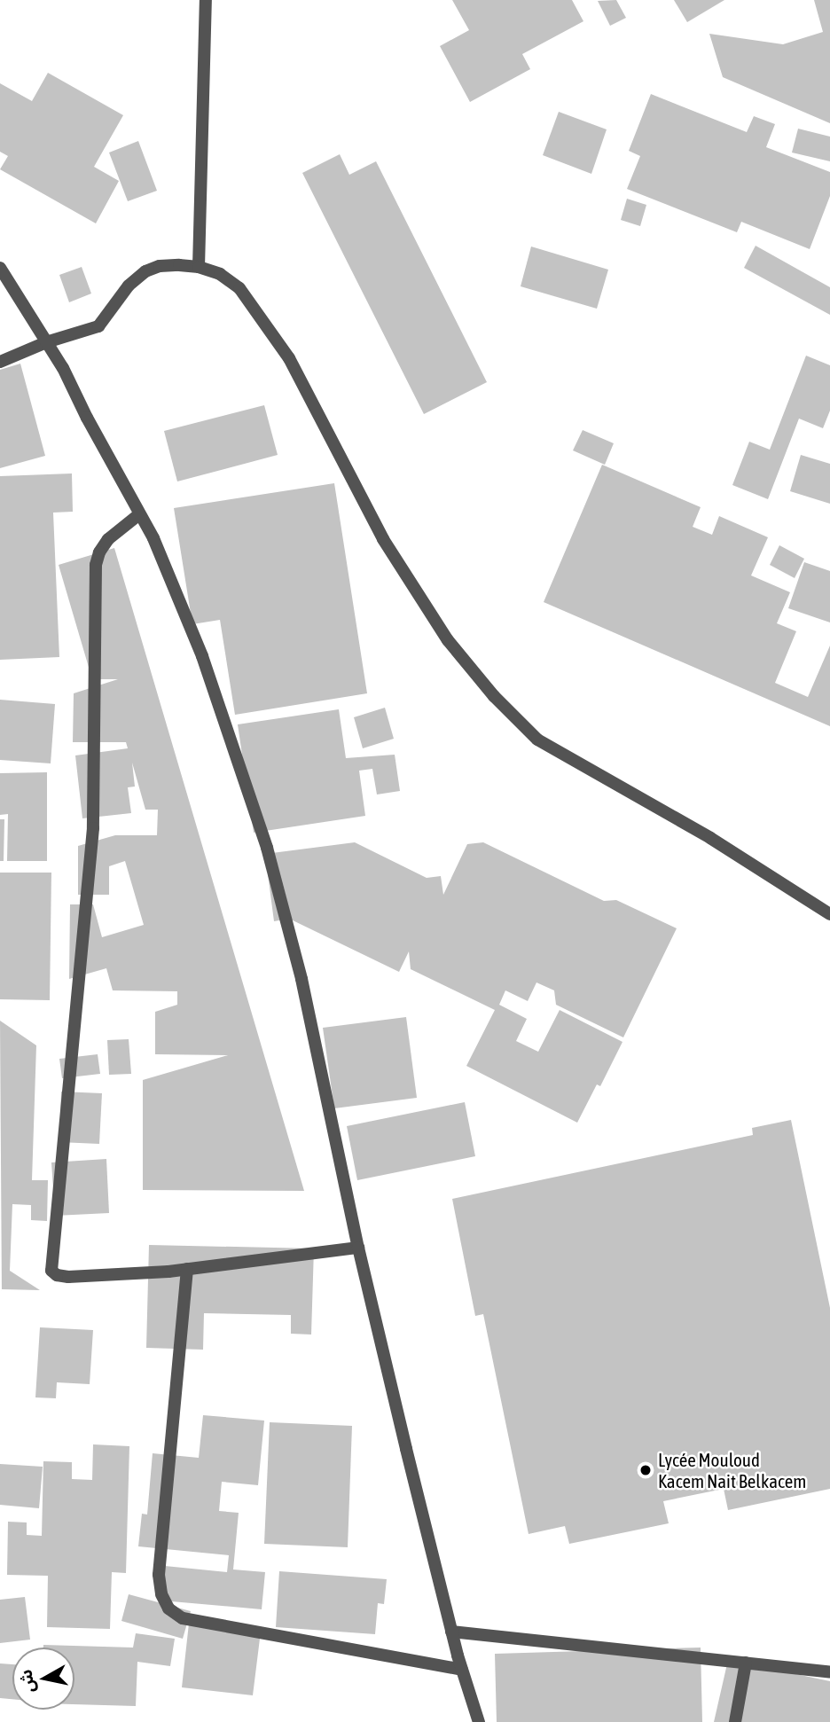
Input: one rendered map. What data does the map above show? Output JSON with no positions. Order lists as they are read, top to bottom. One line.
{"places":["Lycée Mouloud Kacem Nait Belkacem"],"north":"left"}
